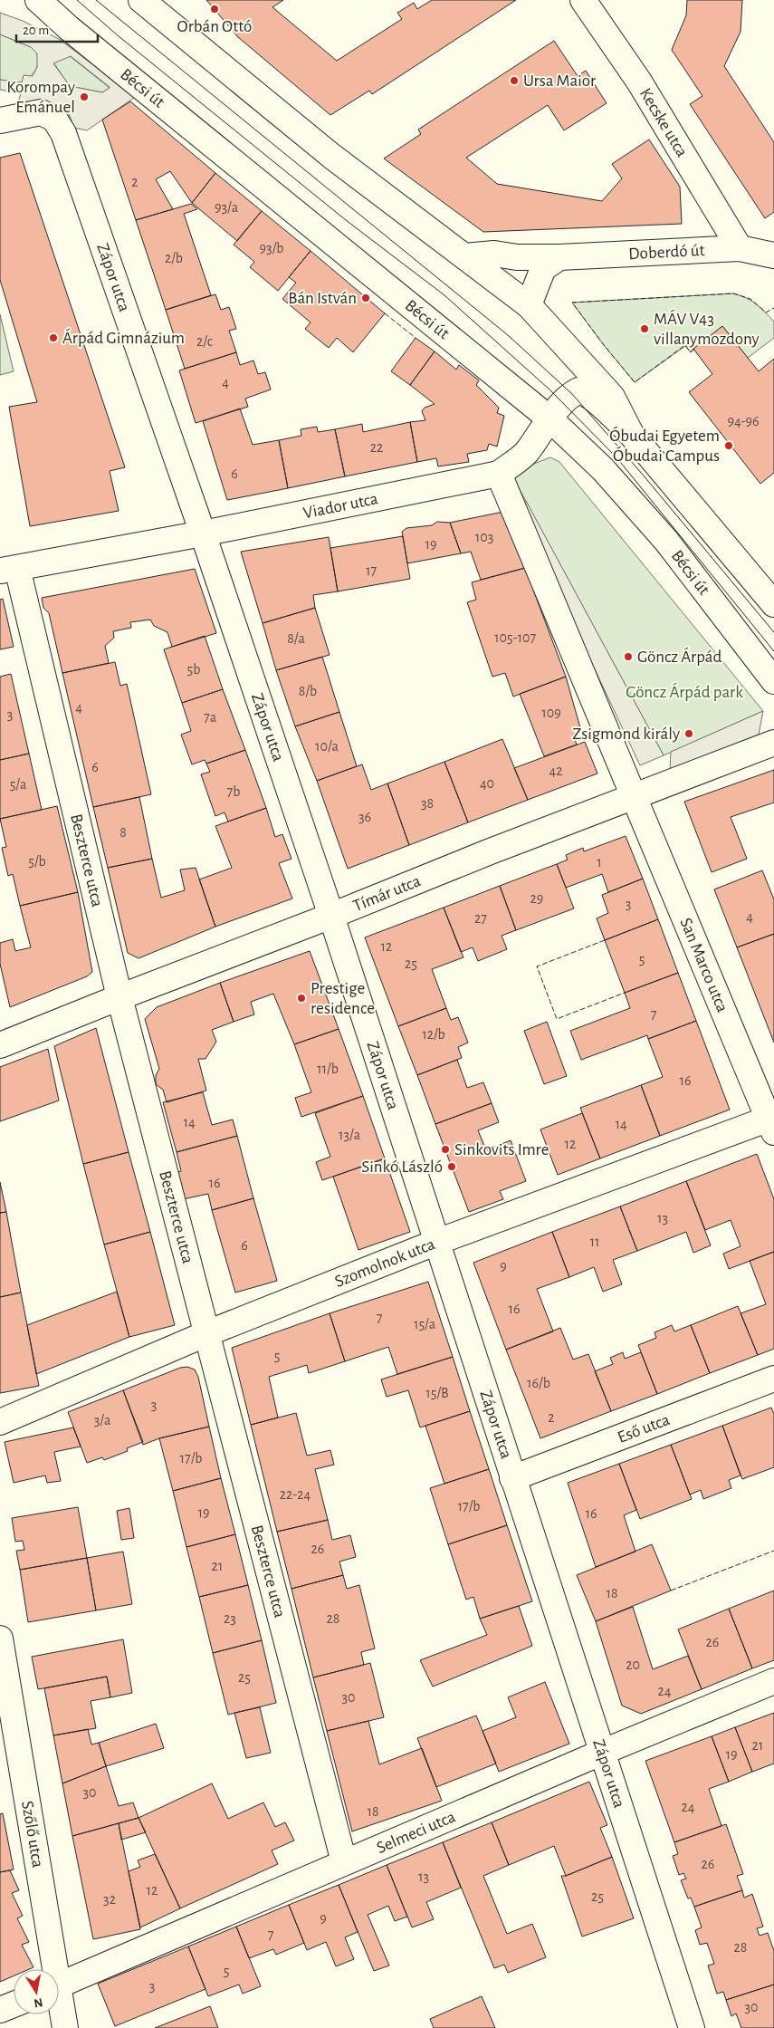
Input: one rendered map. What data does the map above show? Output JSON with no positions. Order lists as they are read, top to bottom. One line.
{"streets":{"street":["Bécsi út","Kecske utca","Doberdó út","Zápor utca","Viador utca","Beszterce utca","Tímár utca","San Marco utca","Szomolnok utca","Eső utca","Selmeci utca","Szőlő utca"]},"crossings":[["Bécsi út","Viador utca"],["Kecske utca","Doberdó út"],["Zápor utca","Viador utca"],["Zápor utca","Tímár utca"],["Zápor utca","Szomolnok utca"],["Zápor utca","Eső utca"],["Zápor utca","Selmeci utca"],["Viador utca","Beszterce utca"],["Beszterce utca","Tímár utca"],["Beszterce utca","Szomolnok utca"],["Beszterce utca","Selmeci utca"],["Tímár utca","San Marco utca"],["San Marco utca","Szomolnok utca"]],"parks":["Göncz Árpád park"],"places":["Orbán Ottó","Ursa Maior","Korompay Emánuel","Bán István","MÁV V43 villanymozdony","Árpád Gimnázium","Óbudai Egyetem Óbudai Campus","Göncz Árpád","Zsigmond király","Prestige residence","Sinkovits Imre","Sinkó László"],"house_numbers":["2","93/a","93/b","2/b","2/c","4","94-96","22","6","103","19","17","105-107","8/a","5b","8/b","4","109","3","7a","10/a","6","42","40","5/a","7b","38","36","8","5/b","1","29","3","4","27","12","5","25","7","12/b","11/b","16","14","14","13/a","12","16","13","11","6","9","16","7","15/a","5","16/b","15/B","3","2","3/a","17/b","22-24","17/b","19","16","26","21","18","23","28","26","20","25","24","30","21","19","30","24","18","26","13","12","25","32","9","7","28","5","3","30"],"scale_bar":"20 m","north":"bottom"}
